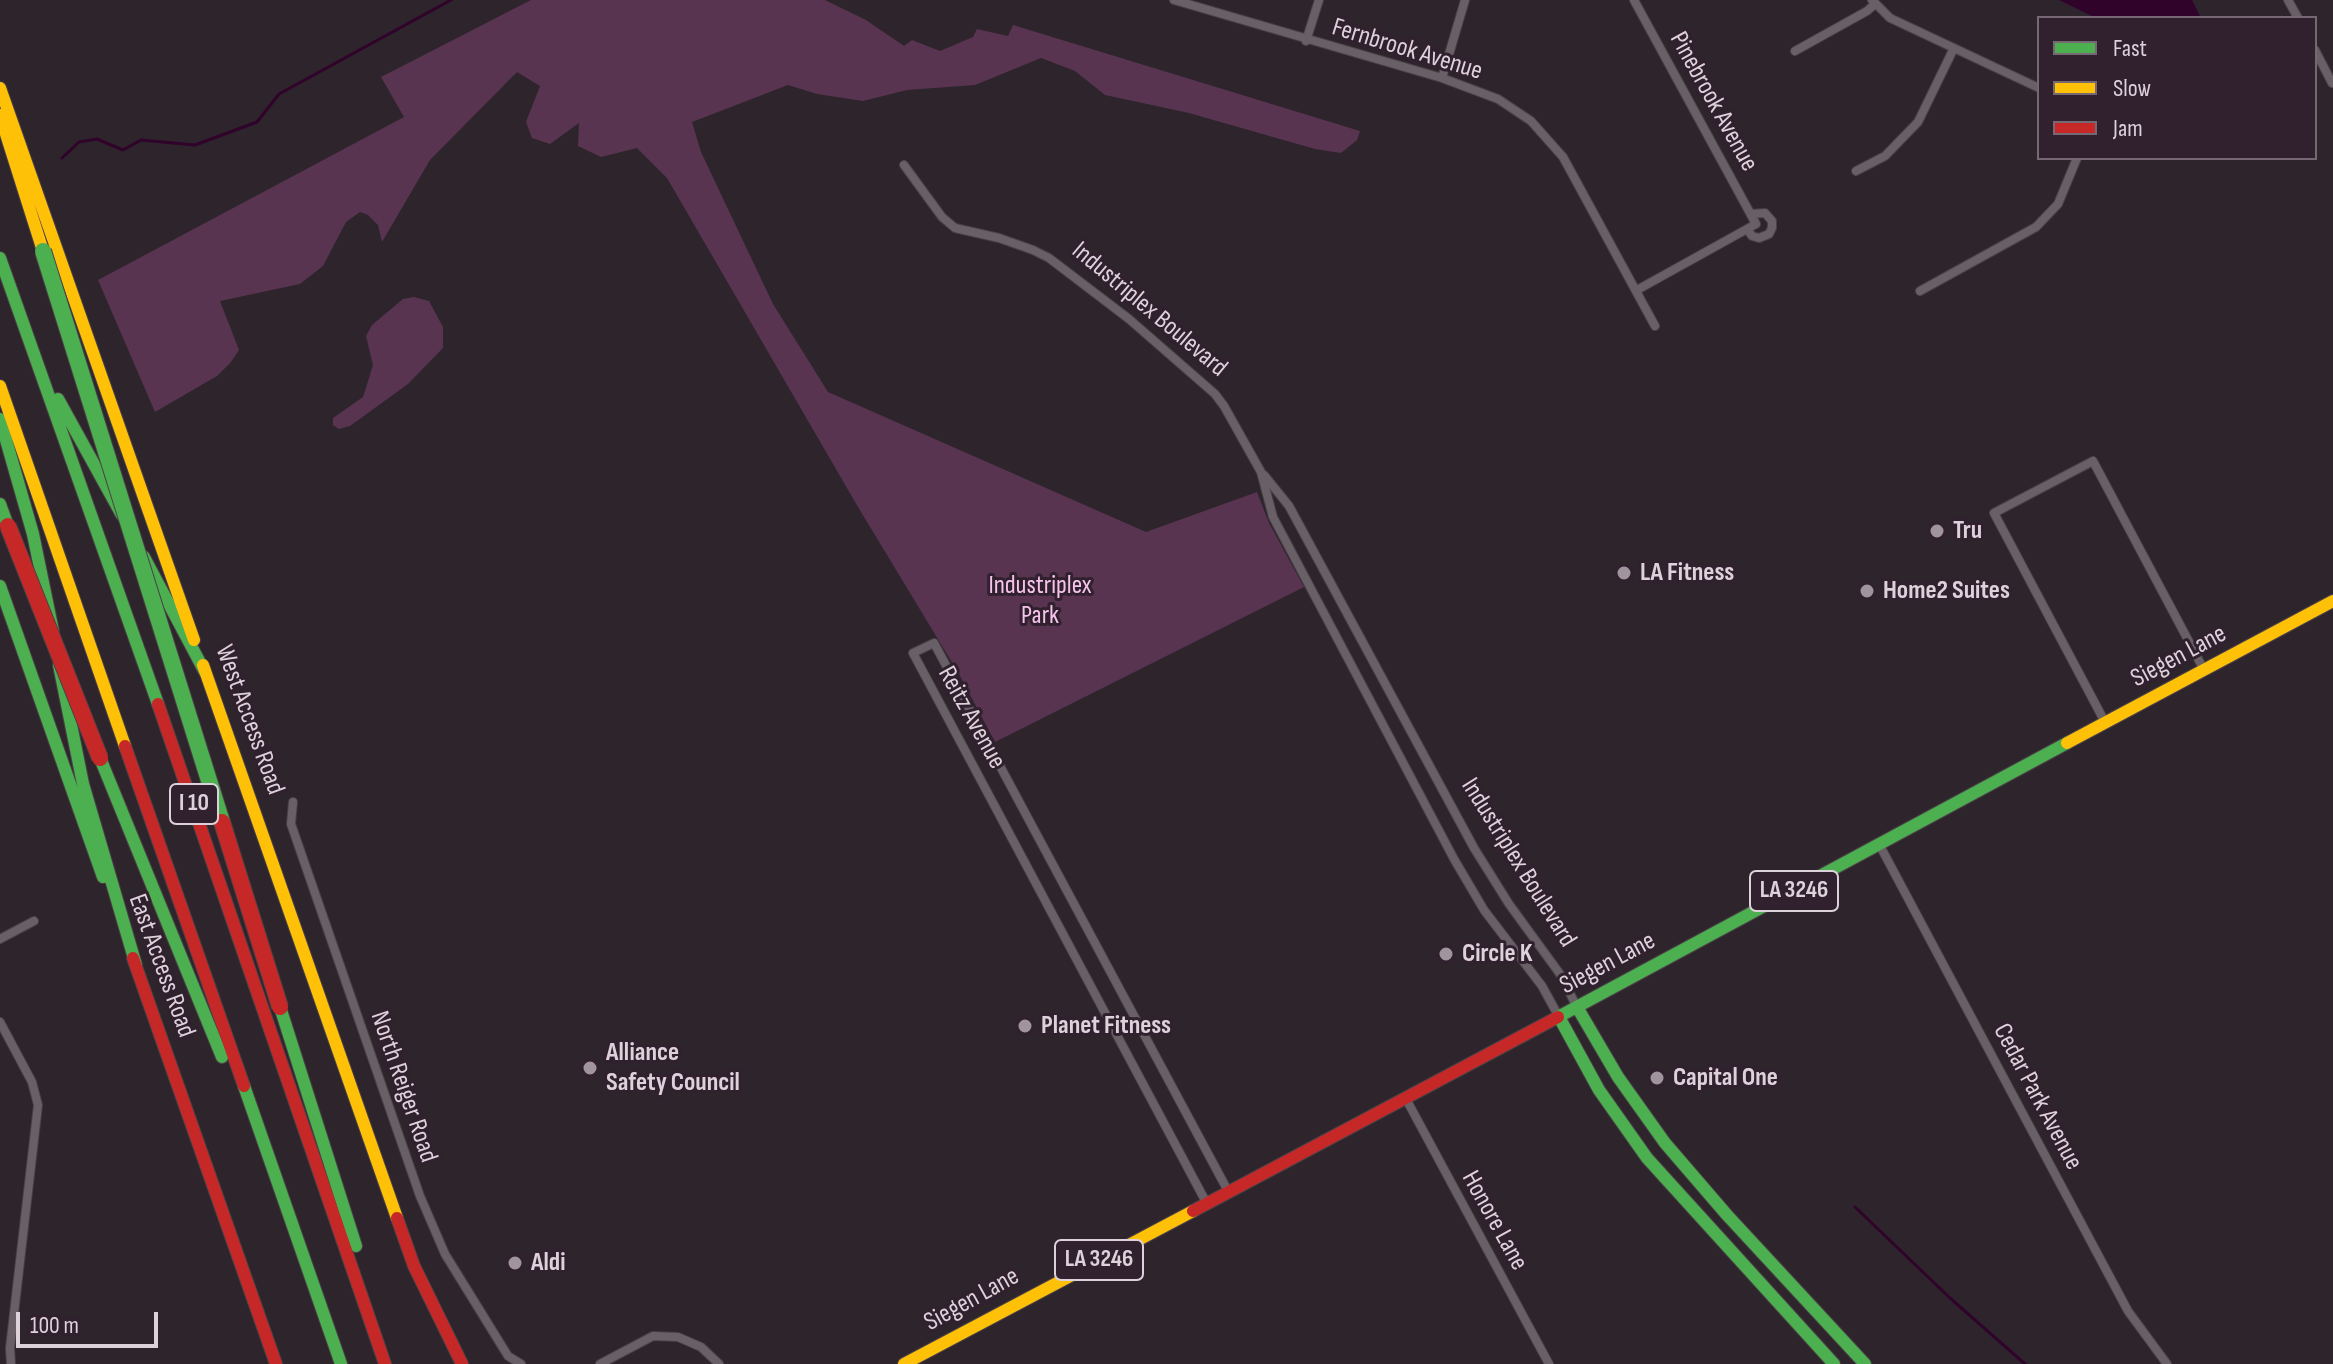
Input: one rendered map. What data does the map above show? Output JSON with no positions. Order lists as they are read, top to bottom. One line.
{"streets":{"main road":["Industriplex Boulevard","Siegen Lane","West Access Road","I 10","LA 3246","East Access Road"],"street":["Fernbrook Avenue","Pinebrook Avenue","Reitz Avenue","North Reiger Road","Cedar Park Avenue","Honore Lane"]},"crossings":[["Industriplex Boulevard","Siegen Lane"],["Siegen Lane","Reitz Avenue"],["Siegen Lane","Cedar Park Avenue"],["Siegen Lane","Honore Lane"]],"parks":["Industriplex Park"],"places":["Tru","LA Fitness","Home2 Suites","Circle K","Planet Fitness","Alliance Safety Council","Capital One","Aldi"],"legend":["Fast","Slow","Jam"],"scale_bar":"100 m"}
